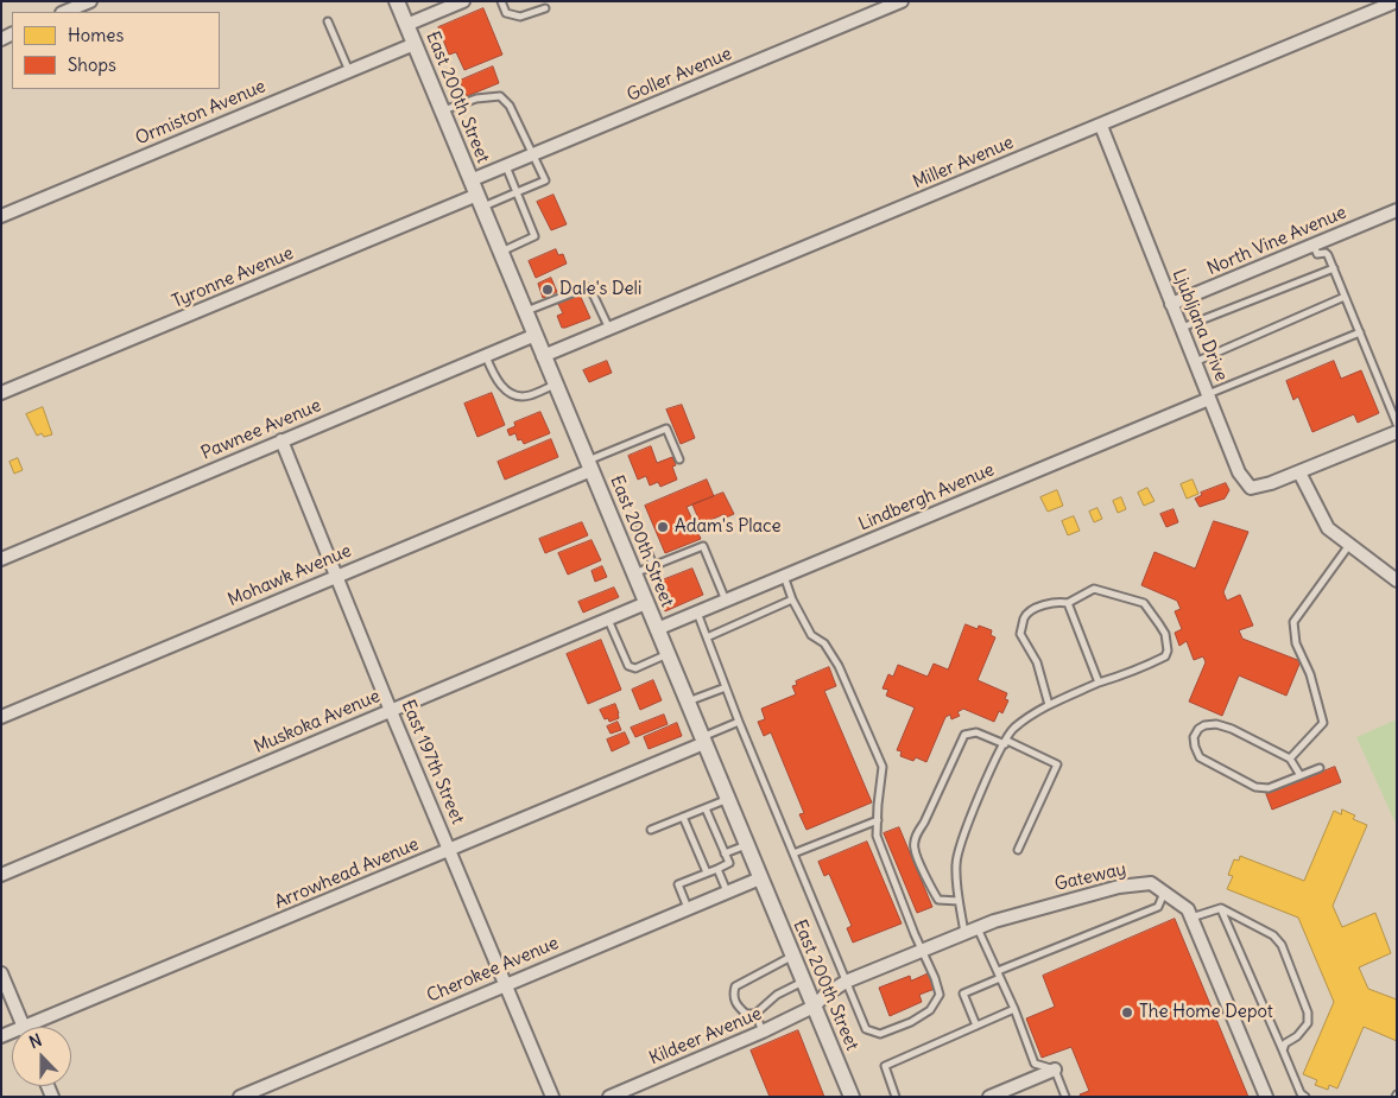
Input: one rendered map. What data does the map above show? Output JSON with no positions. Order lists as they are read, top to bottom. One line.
{"streets":{"street":["Goller Avenue","East 200th Street","Ormiston Avenue","Miller Avenue","North Vine Avenue","Tyronne Avenue","Ljubljana Drive","Pawnee Avenue","Lindbergh Avenue","Mohawk Avenue","Muskoka Avenue","East 197th Street","Arrowhead Avenue","Gateway","Cherokee Avenue","Kildeer Avenue"]},"crossings":[["Goller Avenue","East 200th Street"],["East 200th Street","Ormiston Avenue"],["East 200th Street","Miller Avenue"],["East 200th Street","Tyronne Avenue"],["East 200th Street","Pawnee Avenue"],["East 200th Street","Lindbergh Avenue"],["East 200th Street","Mohawk Avenue"],["East 200th Street","Muskoka Avenue"],["East 200th Street","Arrowhead Avenue"],["East 200th Street","Gateway"],["East 200th Street","Cherokee Avenue"],["East 200th Street","Kildeer Avenue"],["Miller Avenue","Ljubljana Drive"],["North Vine Avenue","Ljubljana Drive"],["Ljubljana Drive","Lindbergh Avenue"],["Pawnee Avenue","East 197th Street"],["Mohawk Avenue","East 197th Street"],["Muskoka Avenue","East 197th Street"],["East 197th Street","Arrowhead Avenue"],["East 197th Street","Cherokee Avenue"],["Gateway","Kildeer Avenue"]],"places":["Dale's Deli","Adam's Place","The Home Depot"],"legend":["Homes","Shops"],"north":"top"}
